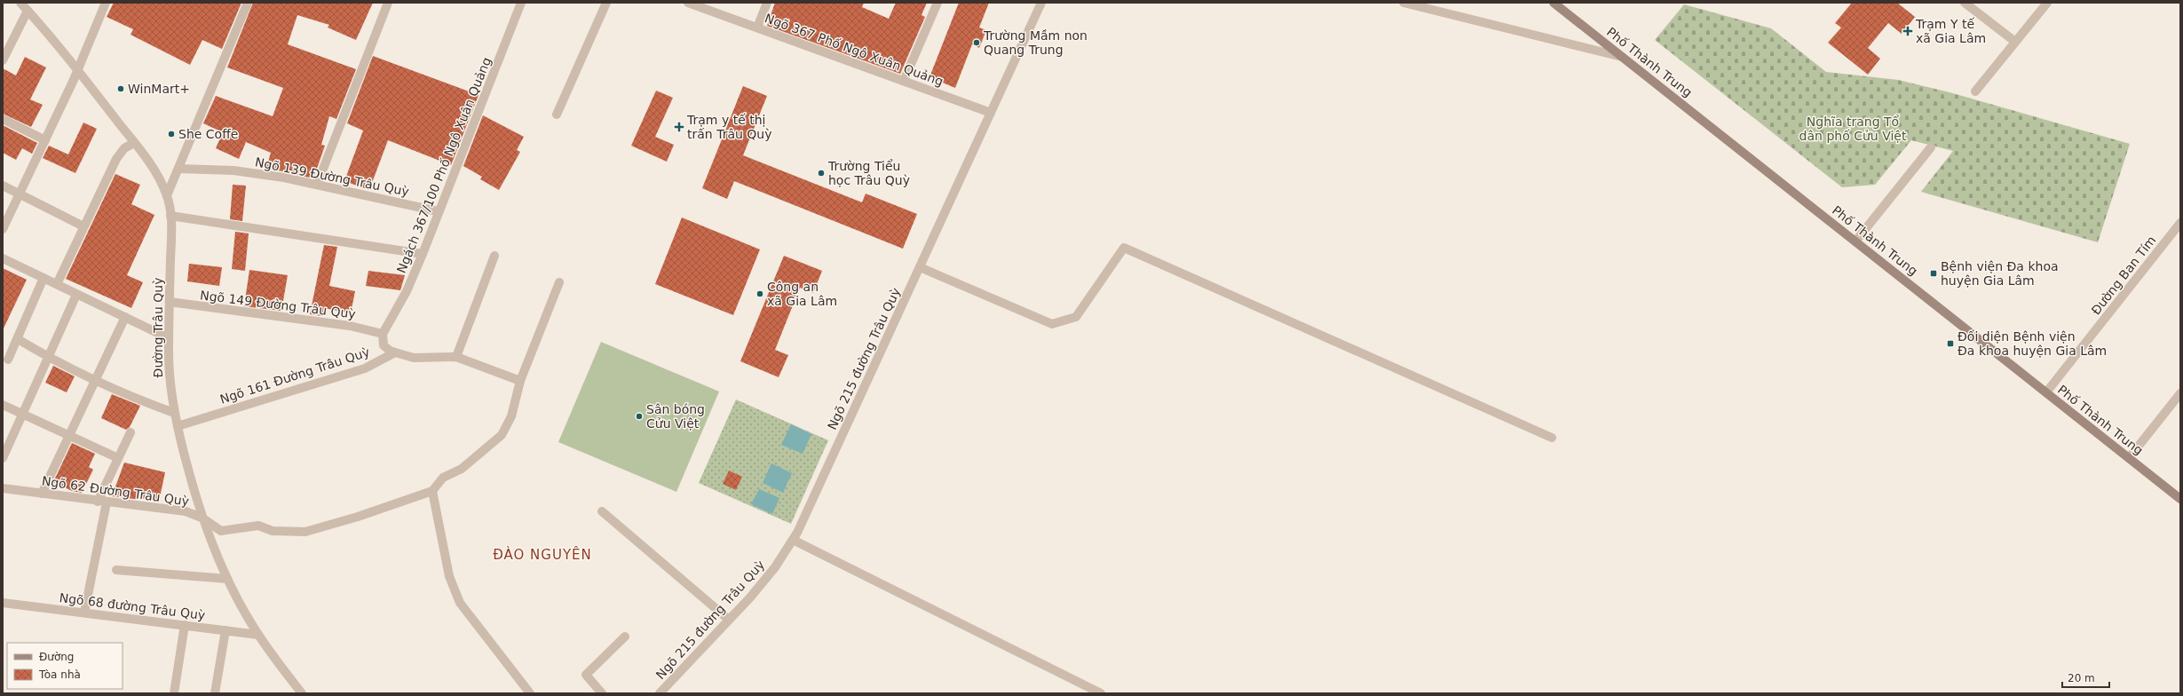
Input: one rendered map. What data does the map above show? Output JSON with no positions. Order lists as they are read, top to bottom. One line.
{"streets":{"main road":["Phố Thành Trung"],"street":["Ngõ 367 Phố Ngô Xuân Quảng","Ngách 367/100 Phố Ngô Xuân Quảng","Ngõ 139 Đường Trâu Quỳ","Đường Ban Tím","Ngõ 149 Đường Trâu Quỳ","Đường Trâu Quỳ","Ngõ 215 đường Trâu Quỳ","Ngõ 161 Đường Trâu Quỳ","Ngõ 62 Đường Trâu Quỳ","Ngõ 68 đường Trâu Quỳ"]},"crossings":[["Ngõ 367 Phố Ngô Xuân Quảng","Ngõ 215 đường Trâu Quỳ"],["Phố Thành Trung","Đường Ban Tím"],["Ngách 367/100 Phố Ngô Xuân Quảng","Ngõ 139 Đường Trâu Quỳ"],["Ngách 367/100 Phố Ngô Xuân Quảng","Ngõ 149 Đường Trâu Quỳ"],["Ngõ 149 Đường Trâu Quỳ","Đường Trâu Quỳ"],["Đường Trâu Quỳ","Ngõ 161 Đường Trâu Quỳ"],["Đường Trâu Quỳ","Ngõ 62 Đường Trâu Quỳ"],["Đường Trâu Quỳ","Ngõ 68 đường Trâu Quỳ"]],"districts":["ĐÀO NGUYÊN"],"parks":["Nghĩa trang Tổ dân phố Cửu Việt"],"places":{"health":["Trạm Y tế xã Gia Lâm","Trạm y tế thị trấn Trâu Quỳ"],"other":["Trường Mầm non Quang Trung","WinMart+","She Coffe","Trường Tiểu học Trâu Quỳ","Công an xã Gia Lâm","Sân bóng Cửu Việt"],"transit":["Bệnh viện Đa khoa huyện Gia Lâm","Đối diện Bệnh viện Đa khoa huyện Gia Lâm"]},"legend":["Đường","Tòa nhà"],"scale_bar":"20 m"}
